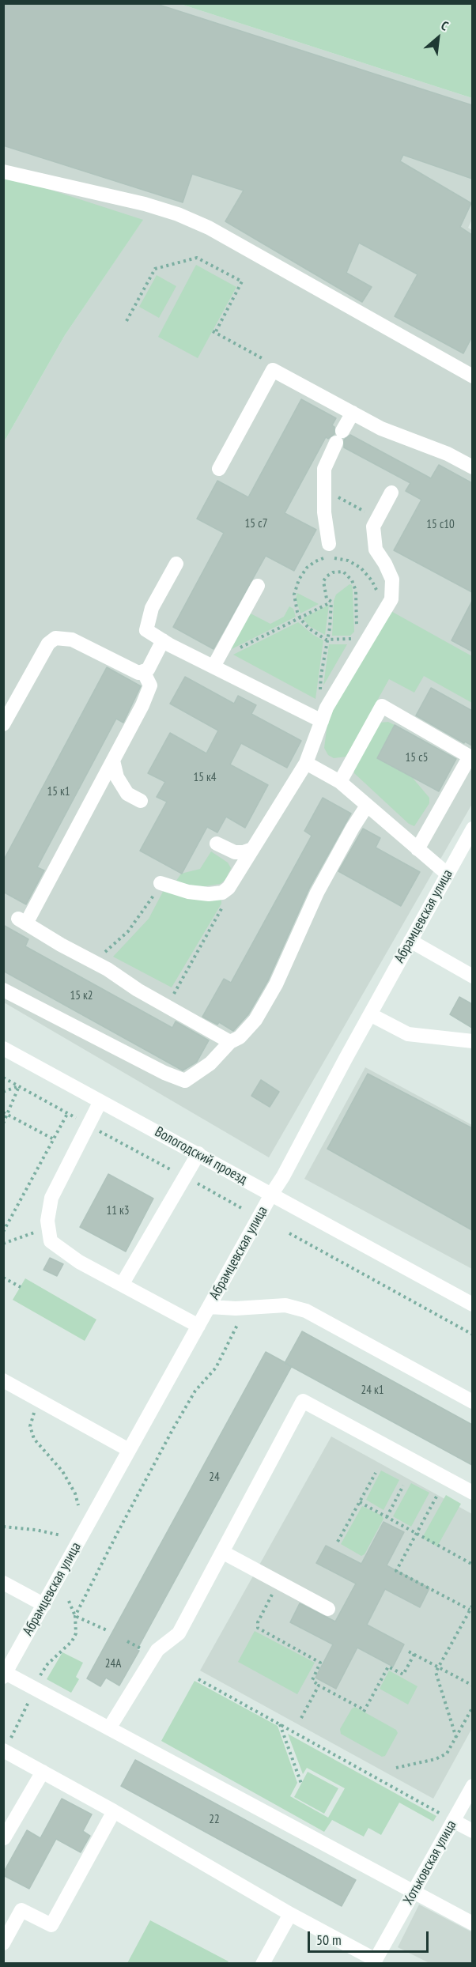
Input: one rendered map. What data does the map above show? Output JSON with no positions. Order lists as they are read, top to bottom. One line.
{"streets":{"street":["Абрамцевская улица","Вологодский проезд","Хотьковская улица"]},"crossings":[["Абрамцевская улица","Вологодский проезд"]],"house_numbers":["15 с7","15 с10","15 с5","15 к4","15 к1","15 к2","11 к3","24 к1","24","24А","22"],"scale_bar":"50 m","north":"top right"}
